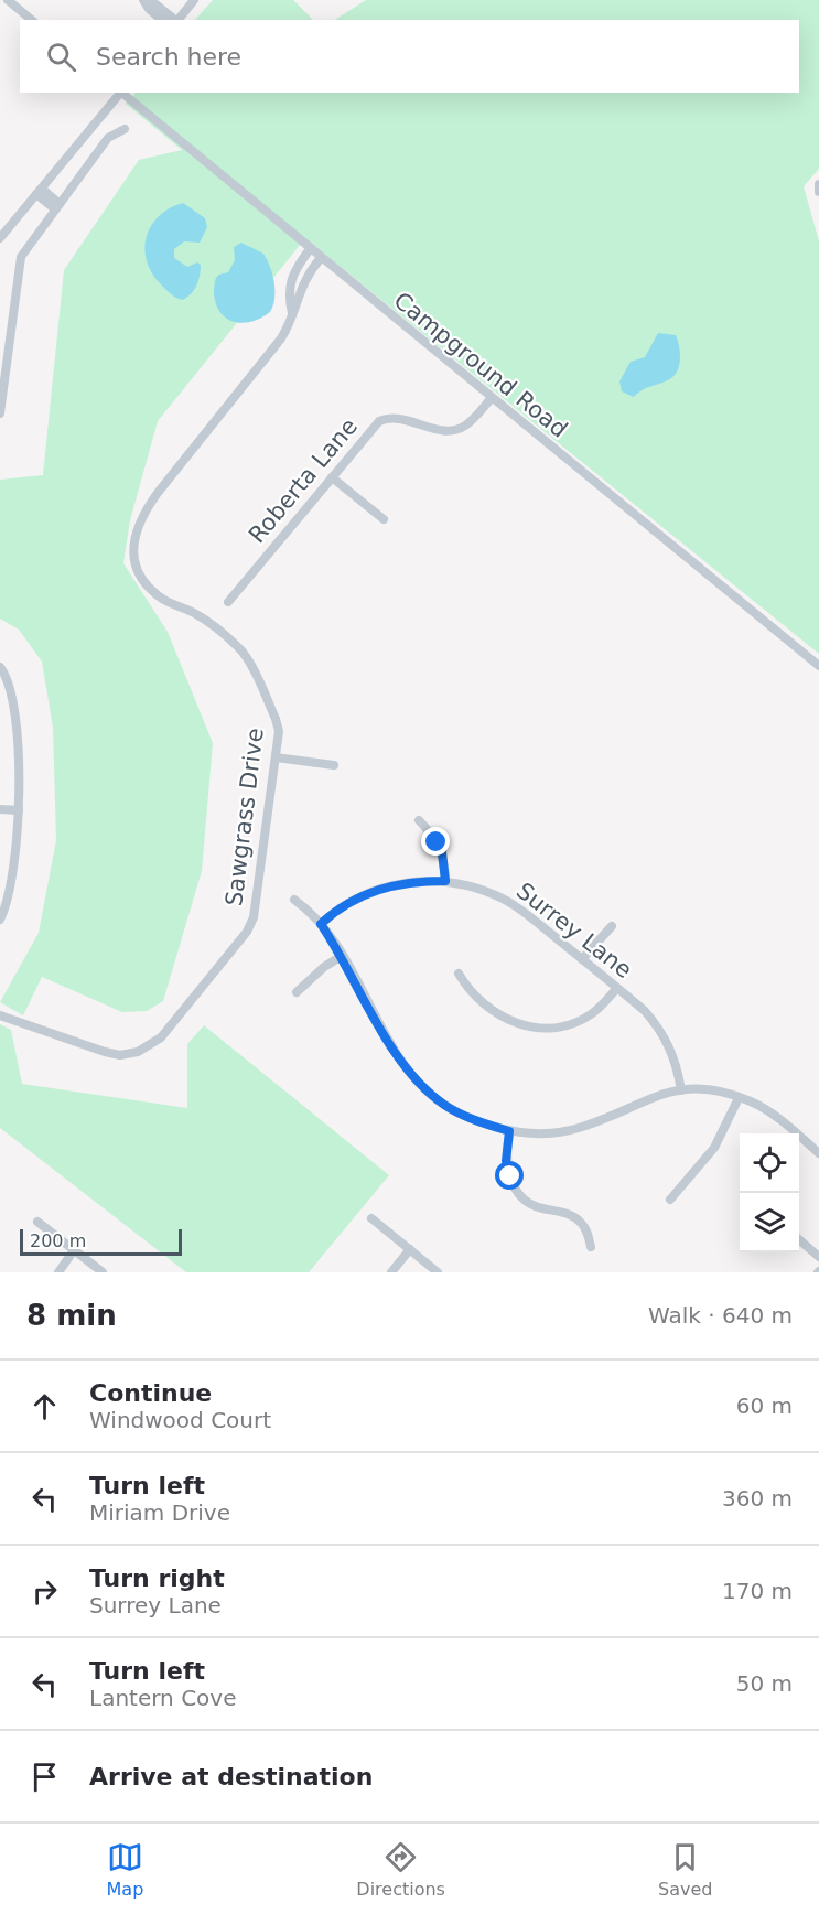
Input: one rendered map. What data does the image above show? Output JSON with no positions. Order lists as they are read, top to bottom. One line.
{"streets":{"street":["Campground Road","Roberta Lane","Sawgrass Drive","Surrey Lane"]},"crossings":[["Campground Road","Roberta Lane"],["Campground Road","Sawgrass Drive"]],"scale_bar":"200 m","page":{"search":"Search here","scale":"200 m","heading":["8 min","Walk · 640 m"],"list":[["Continue","Windwood Court","60 m"],["Turn left","Miriam Drive","360 m"],["Turn right","Surrey Lane","170 m"],["Turn left","Lantern Cove","50 m"],"Arrive at destination"],"nav":["Map","Directions","Saved"]}}
